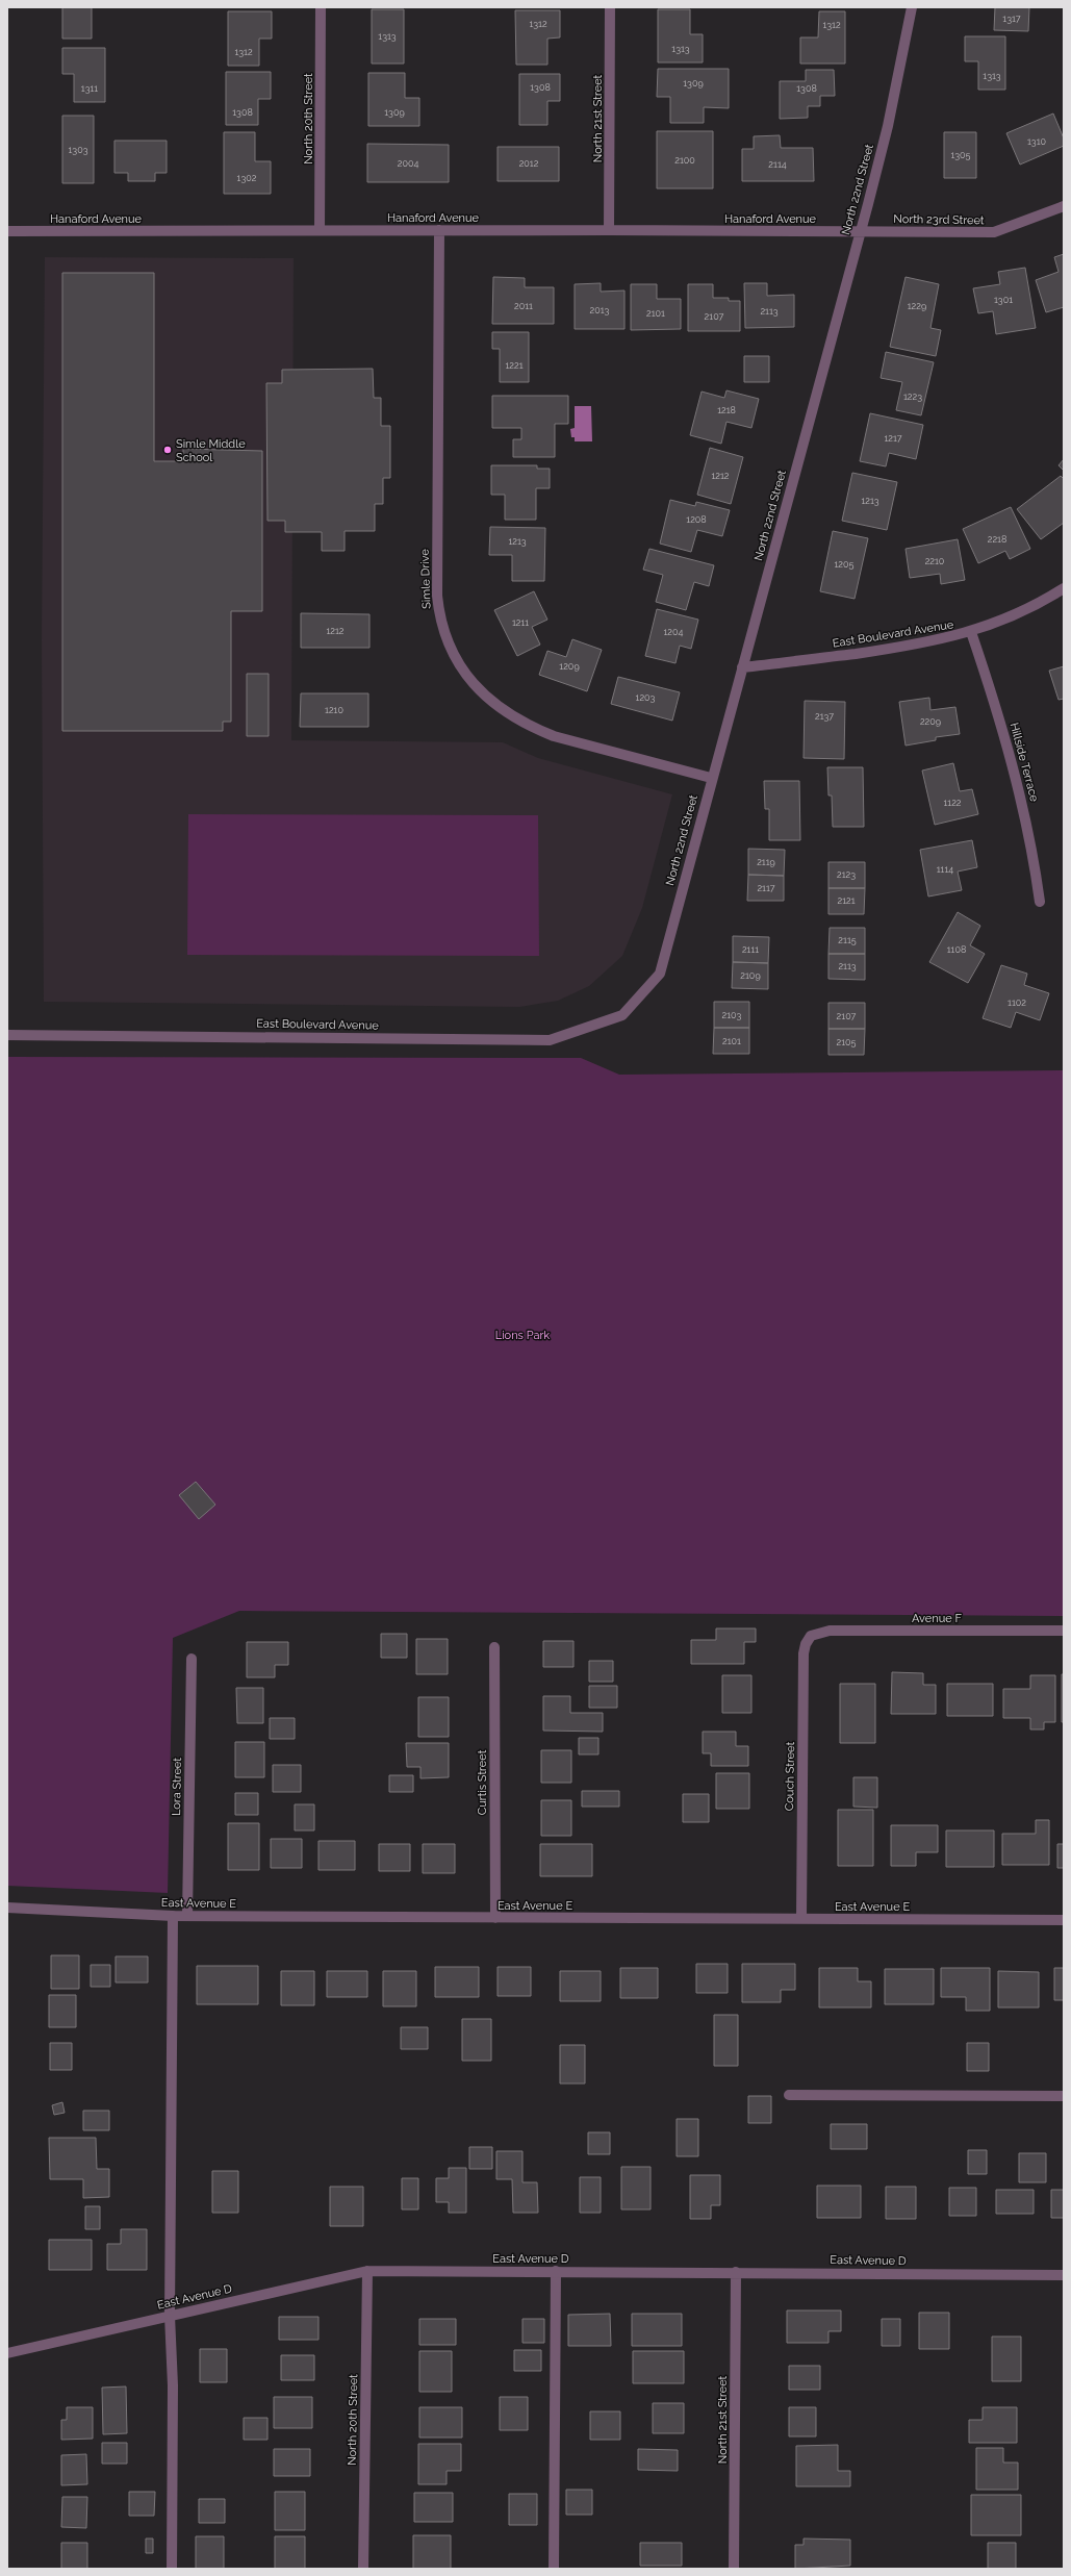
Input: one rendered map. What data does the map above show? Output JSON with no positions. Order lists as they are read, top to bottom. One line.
{"streets":{"street":["North 20th Street","North 21st Street","North 22nd Street","Hanaford Avenue","North 23rd Street","Simle Drive","East Boulevard Avenue","Hillside Terrace","Avenue F","Couch Street","Curtis Street","Lora Street","East Avenue E","East Avenue D"]},"crossings":[["North 20th Street","Hanaford Avenue"],["North 20th Street","East Avenue D"],["North 21st Street","Hanaford Avenue"],["North 21st Street","East Avenue D"],["North 22nd Street","Hanaford Avenue"],["North 22nd Street","North 23rd Street"],["North 22nd Street","Simle Drive"],["North 22nd Street","East Boulevard Avenue"],["Hanaford Avenue","North 23rd Street"],["Hanaford Avenue","Simle Drive"],["East Boulevard Avenue","Hillside Terrace"],["Avenue F","Couch Street"],["Couch Street","East Avenue E"],["Curtis Street","East Avenue E"],["Lora Street","East Avenue E"]],"parks":["Lions Park"],"places":["Simle Middle School"],"house_numbers":["1317","1312","1312","1313","1313","1312","1313","1309","1308","1311","1308","1308","1309","1310","1303","1305","2100","2004","2012","2114","1302","1301","2011","1229","2013","2113","2101","2107","1221","1223","1218","1217","1212","1213","1208","2218","1213","2210","1205","1211","1212","1204","1209","1203","1210","2137","2209","1122","2119","1114","2123","2117","2121","2115","2111","1108","2113","2109","1102","2103","2107","2101","2105"]}
